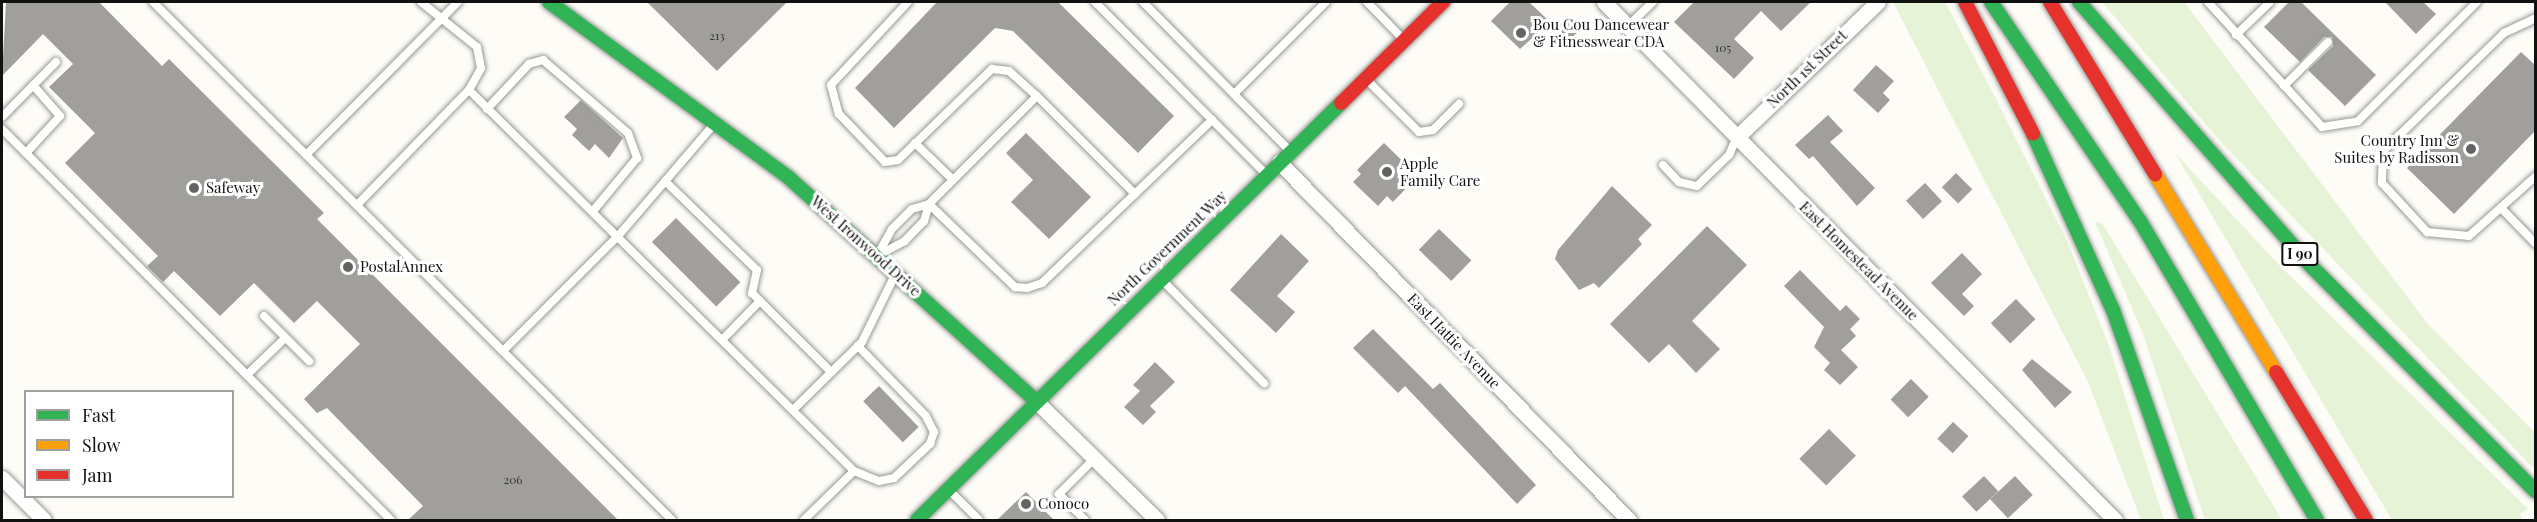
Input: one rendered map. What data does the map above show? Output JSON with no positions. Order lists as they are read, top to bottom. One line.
{"streets":{"main road":["West Ironwood Drive","North Government Way","I 90"],"street":["North 1st Street","East Homestead Avenue","East Hattie Avenue"]},"crossings":[["North 1st Street","East Homestead Avenue"],["West Ironwood Drive","North Government Way"],["North Government Way","East Hattie Avenue"]],"places":["Bou Cou Dancewear & Fitnesswear CDA","Country Inn & Suites by Radisson","Apple Family Care","Safeway","PostalAnnex","Conoco"],"house_numbers":["213","105","206"],"legend":["Fast","Slow","Jam"]}
